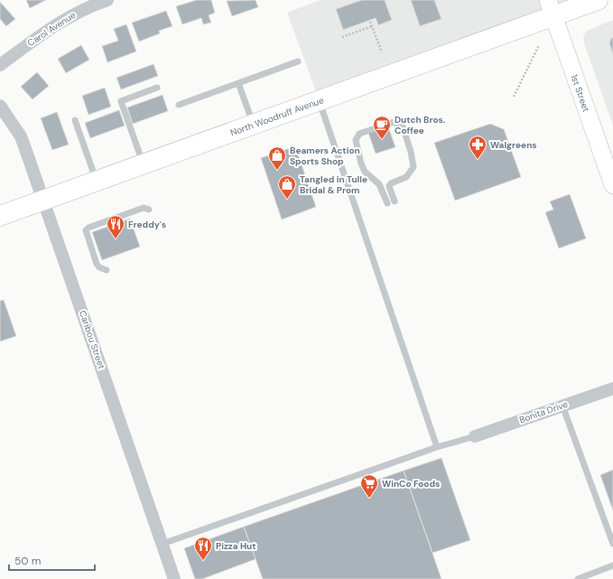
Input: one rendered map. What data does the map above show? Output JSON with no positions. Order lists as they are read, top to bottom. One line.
{"streets":{"main road":["1st Street","North Woodruff Avenue"],"street":["Carol Avenue","Caribou Street","Bonita Drive"]},"crossings":[["1st Street","North Woodruff Avenue"],["North Woodruff Avenue","Caribou Street"]],"places":{"cafe":["Dutch Bros. Coffee"],"pharmacy":["Walgreens"],"shop":["Beamers Action Sports Shop","Tangled in Tulle Bridal & Prom"],"restaurant":["Freddy's","Pizza Hut"],"supermarket":["WinCo Foods"]},"scale_bar":"50 m"}
